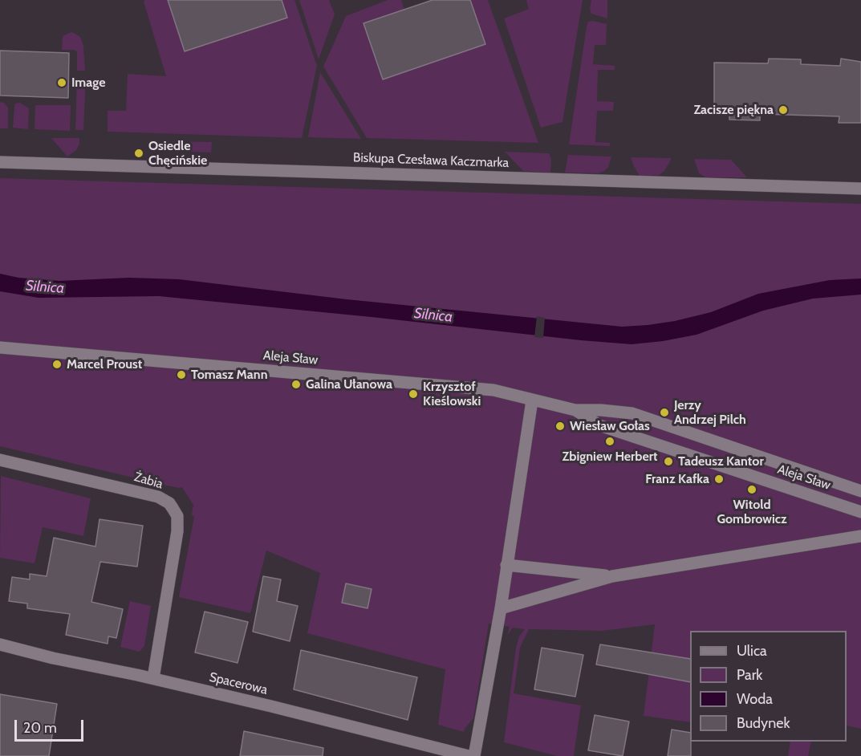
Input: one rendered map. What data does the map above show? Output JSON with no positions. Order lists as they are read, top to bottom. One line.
{"streets":{"street":["Biskupa Czesława Kaczmarka","Aleja Sław","Żabia","Spacerowa"]},"crossings":[["Żabia","Spacerowa"]],"water":["Silnica"],"places":["Image","Zacisze piękna","Osiedle Chęcińskie","Marcel Proust","Tomasz Mann","Galina Ułanowa","Krzysztof Kieślowski","Jerzy Andrzej Pilch","Wiesław Gołas","Zbigniew Herbert","Tadeusz Kantor","Franz Kafka","Witold Gombrowicz"],"legend":["Ulica","Park","Woda","Budynek"],"scale_bar":"20 m"}
